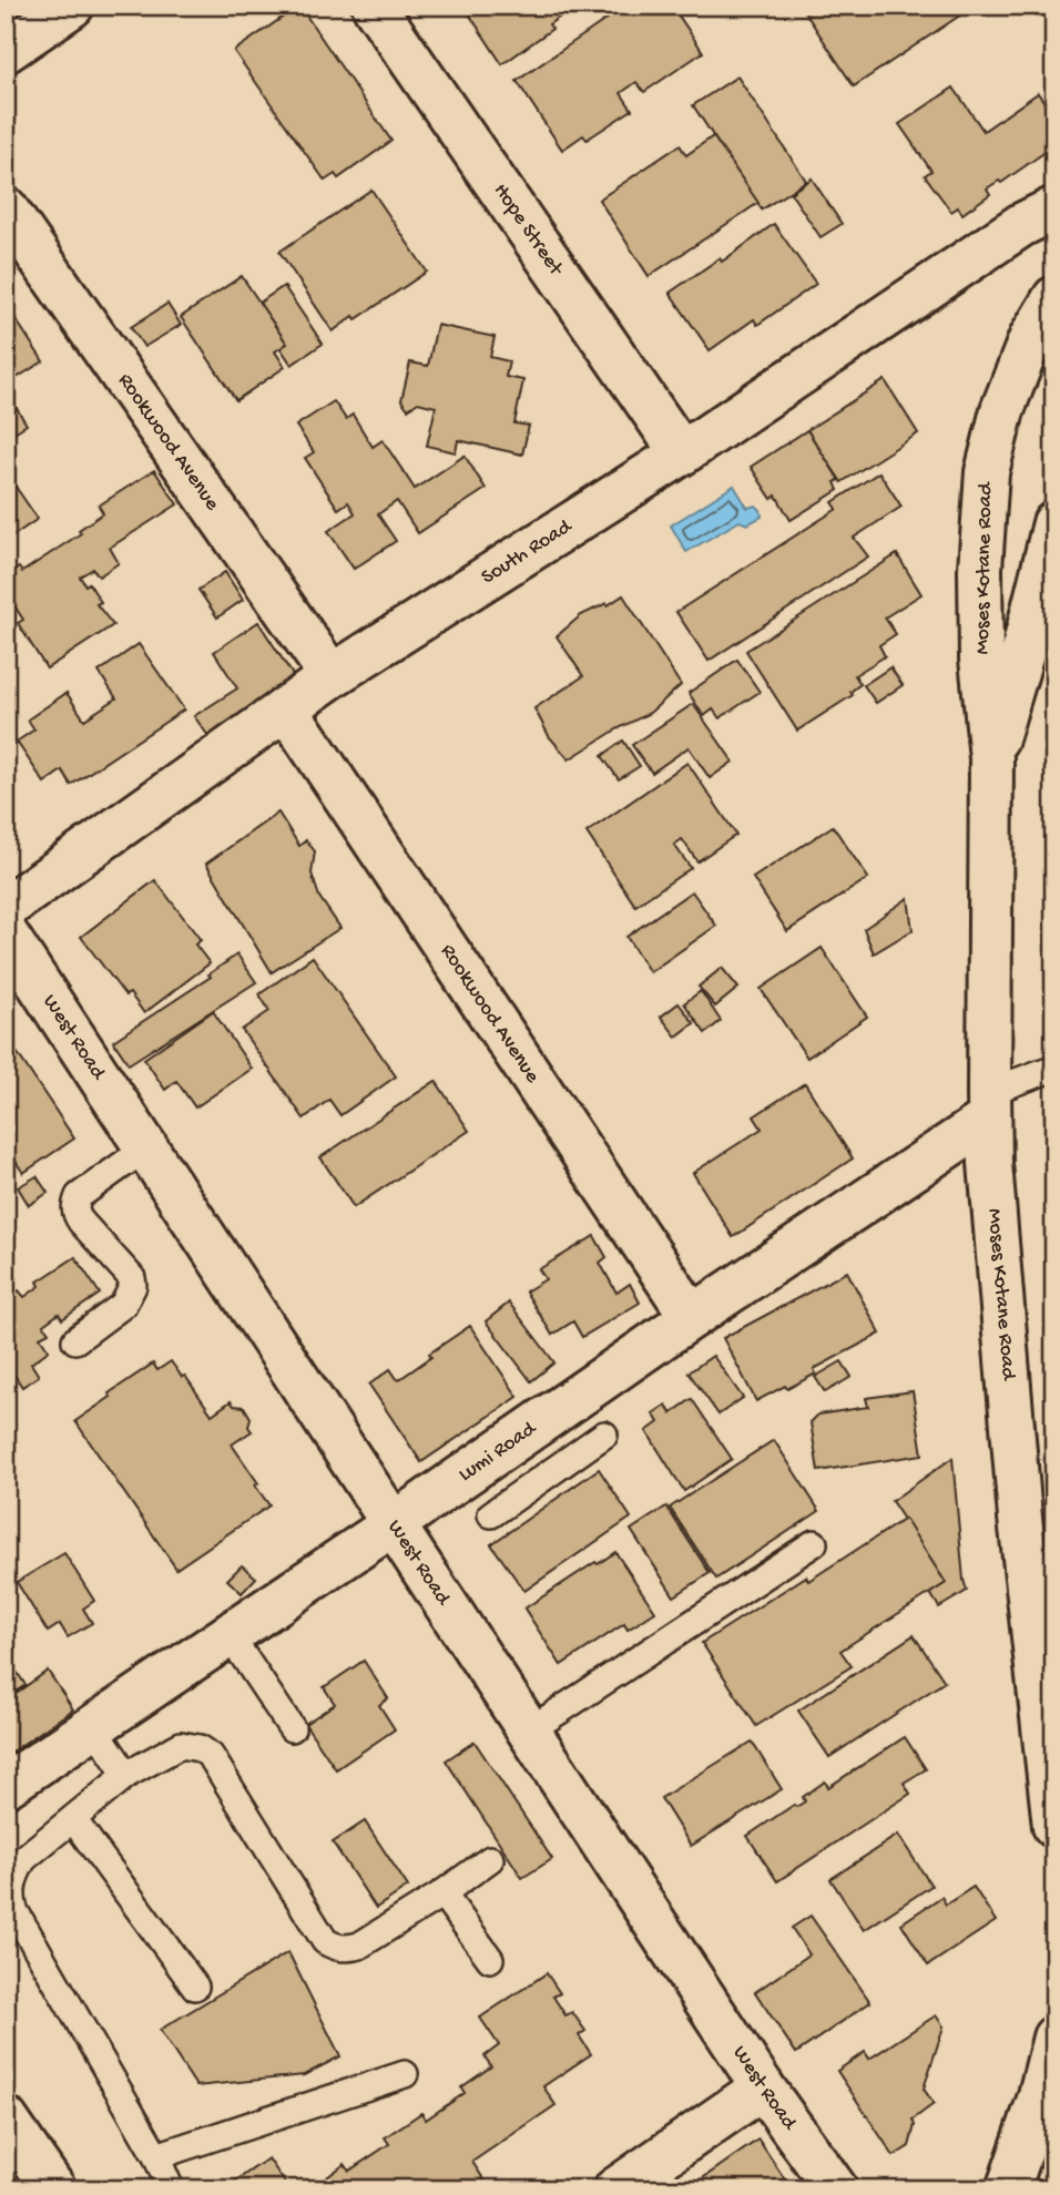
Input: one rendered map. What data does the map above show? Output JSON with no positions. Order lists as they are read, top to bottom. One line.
{"streets":{"street":["Hope Street","Rookwood Avenue","South Road","Moses Kotane Road","West Road","Lumi Road"]},"crossings":[["Hope Street","South Road"],["Rookwood Avenue","South Road"],["Rookwood Avenue","Lumi Road"],["Moses Kotane Road","Lumi Road"],["West Road","Lumi Road"]]}
